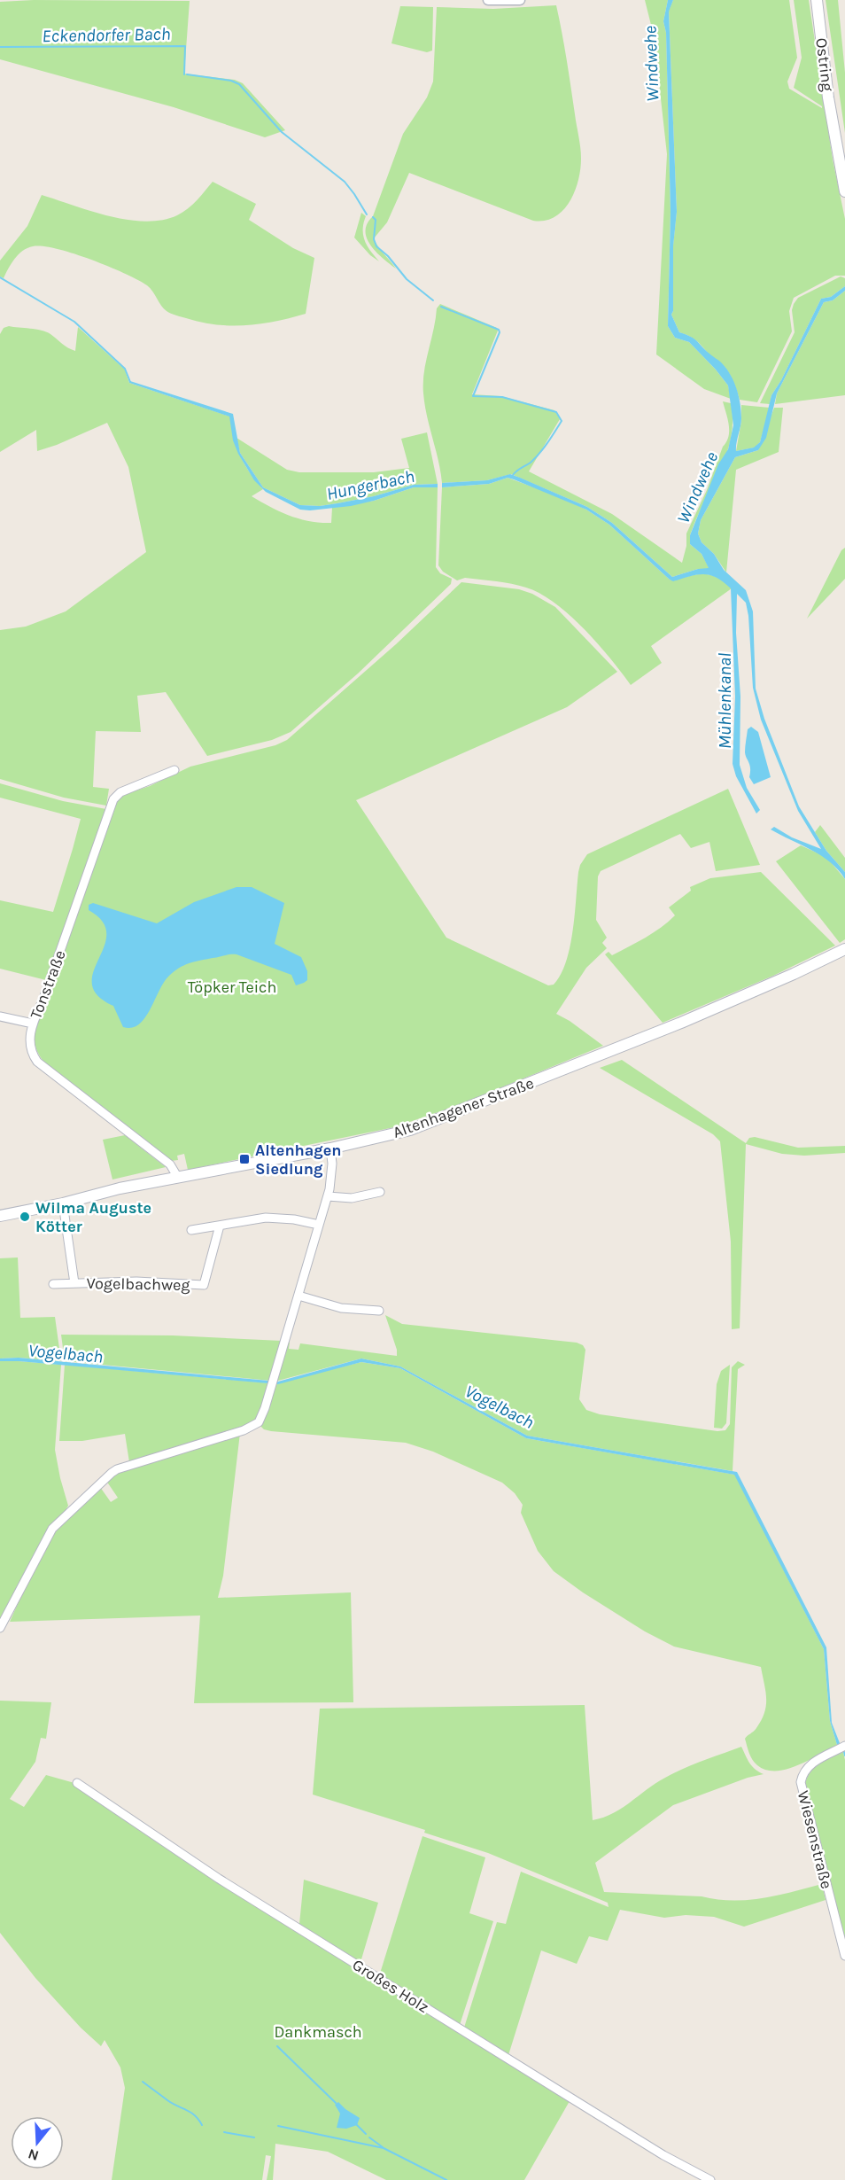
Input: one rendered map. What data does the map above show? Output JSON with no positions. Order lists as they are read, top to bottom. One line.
{"streets":{"main road":["Ostring","Altenhagener Straße"],"street":["Tonstraße","Vogelbachweg","Wiesenstraße","Großes Holz"]},"crossings":[["Tonstraße","Altenhagener Straße"],["Altenhagener Straße","Vogelbachweg"]],"water":["Eckendorfer Bach","Windwehe","Hungerbach","Mühlenkanal","Vogelbach"],"parks":["Töpker Teich","Dankmasch"],"places":{"transit":["Altenhagen Siedlung"],"other":["Wilma Auguste Kötter"]},"north":"bottom"}
